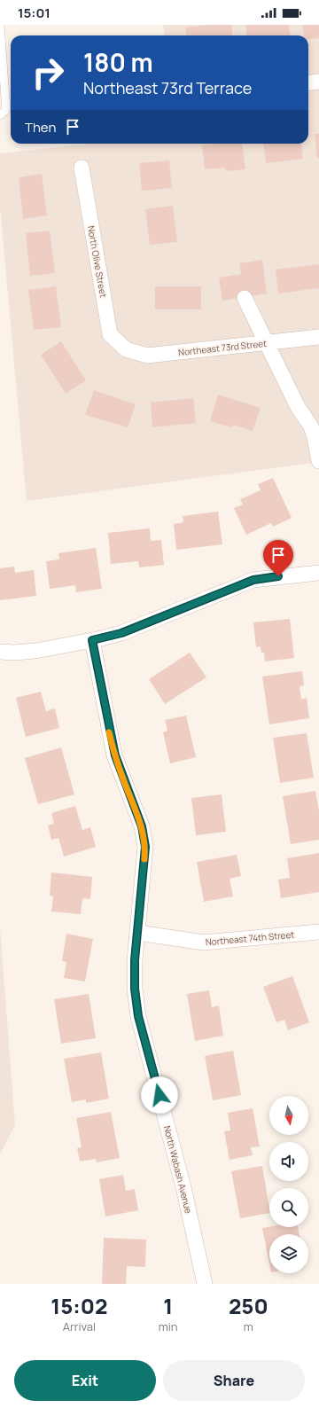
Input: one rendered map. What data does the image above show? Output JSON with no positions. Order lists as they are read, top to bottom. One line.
{"streets":{"street":["North Olive Street","Northeast 73rd Street","Northeast 74th Street","North Wabash Avenue"]},"crossings":[["North Olive Street","Northeast 73rd Street"],["Northeast 74th Street","North Wabash Avenue"]],"north":"bottom","page":{"status":"15:01","turn":["180 m","Northeast 73rd Terrace"],"then":"Then","eta":["15:02","Arrival","1","min","250","m"],"buttons":["Exit","Share"]}}
